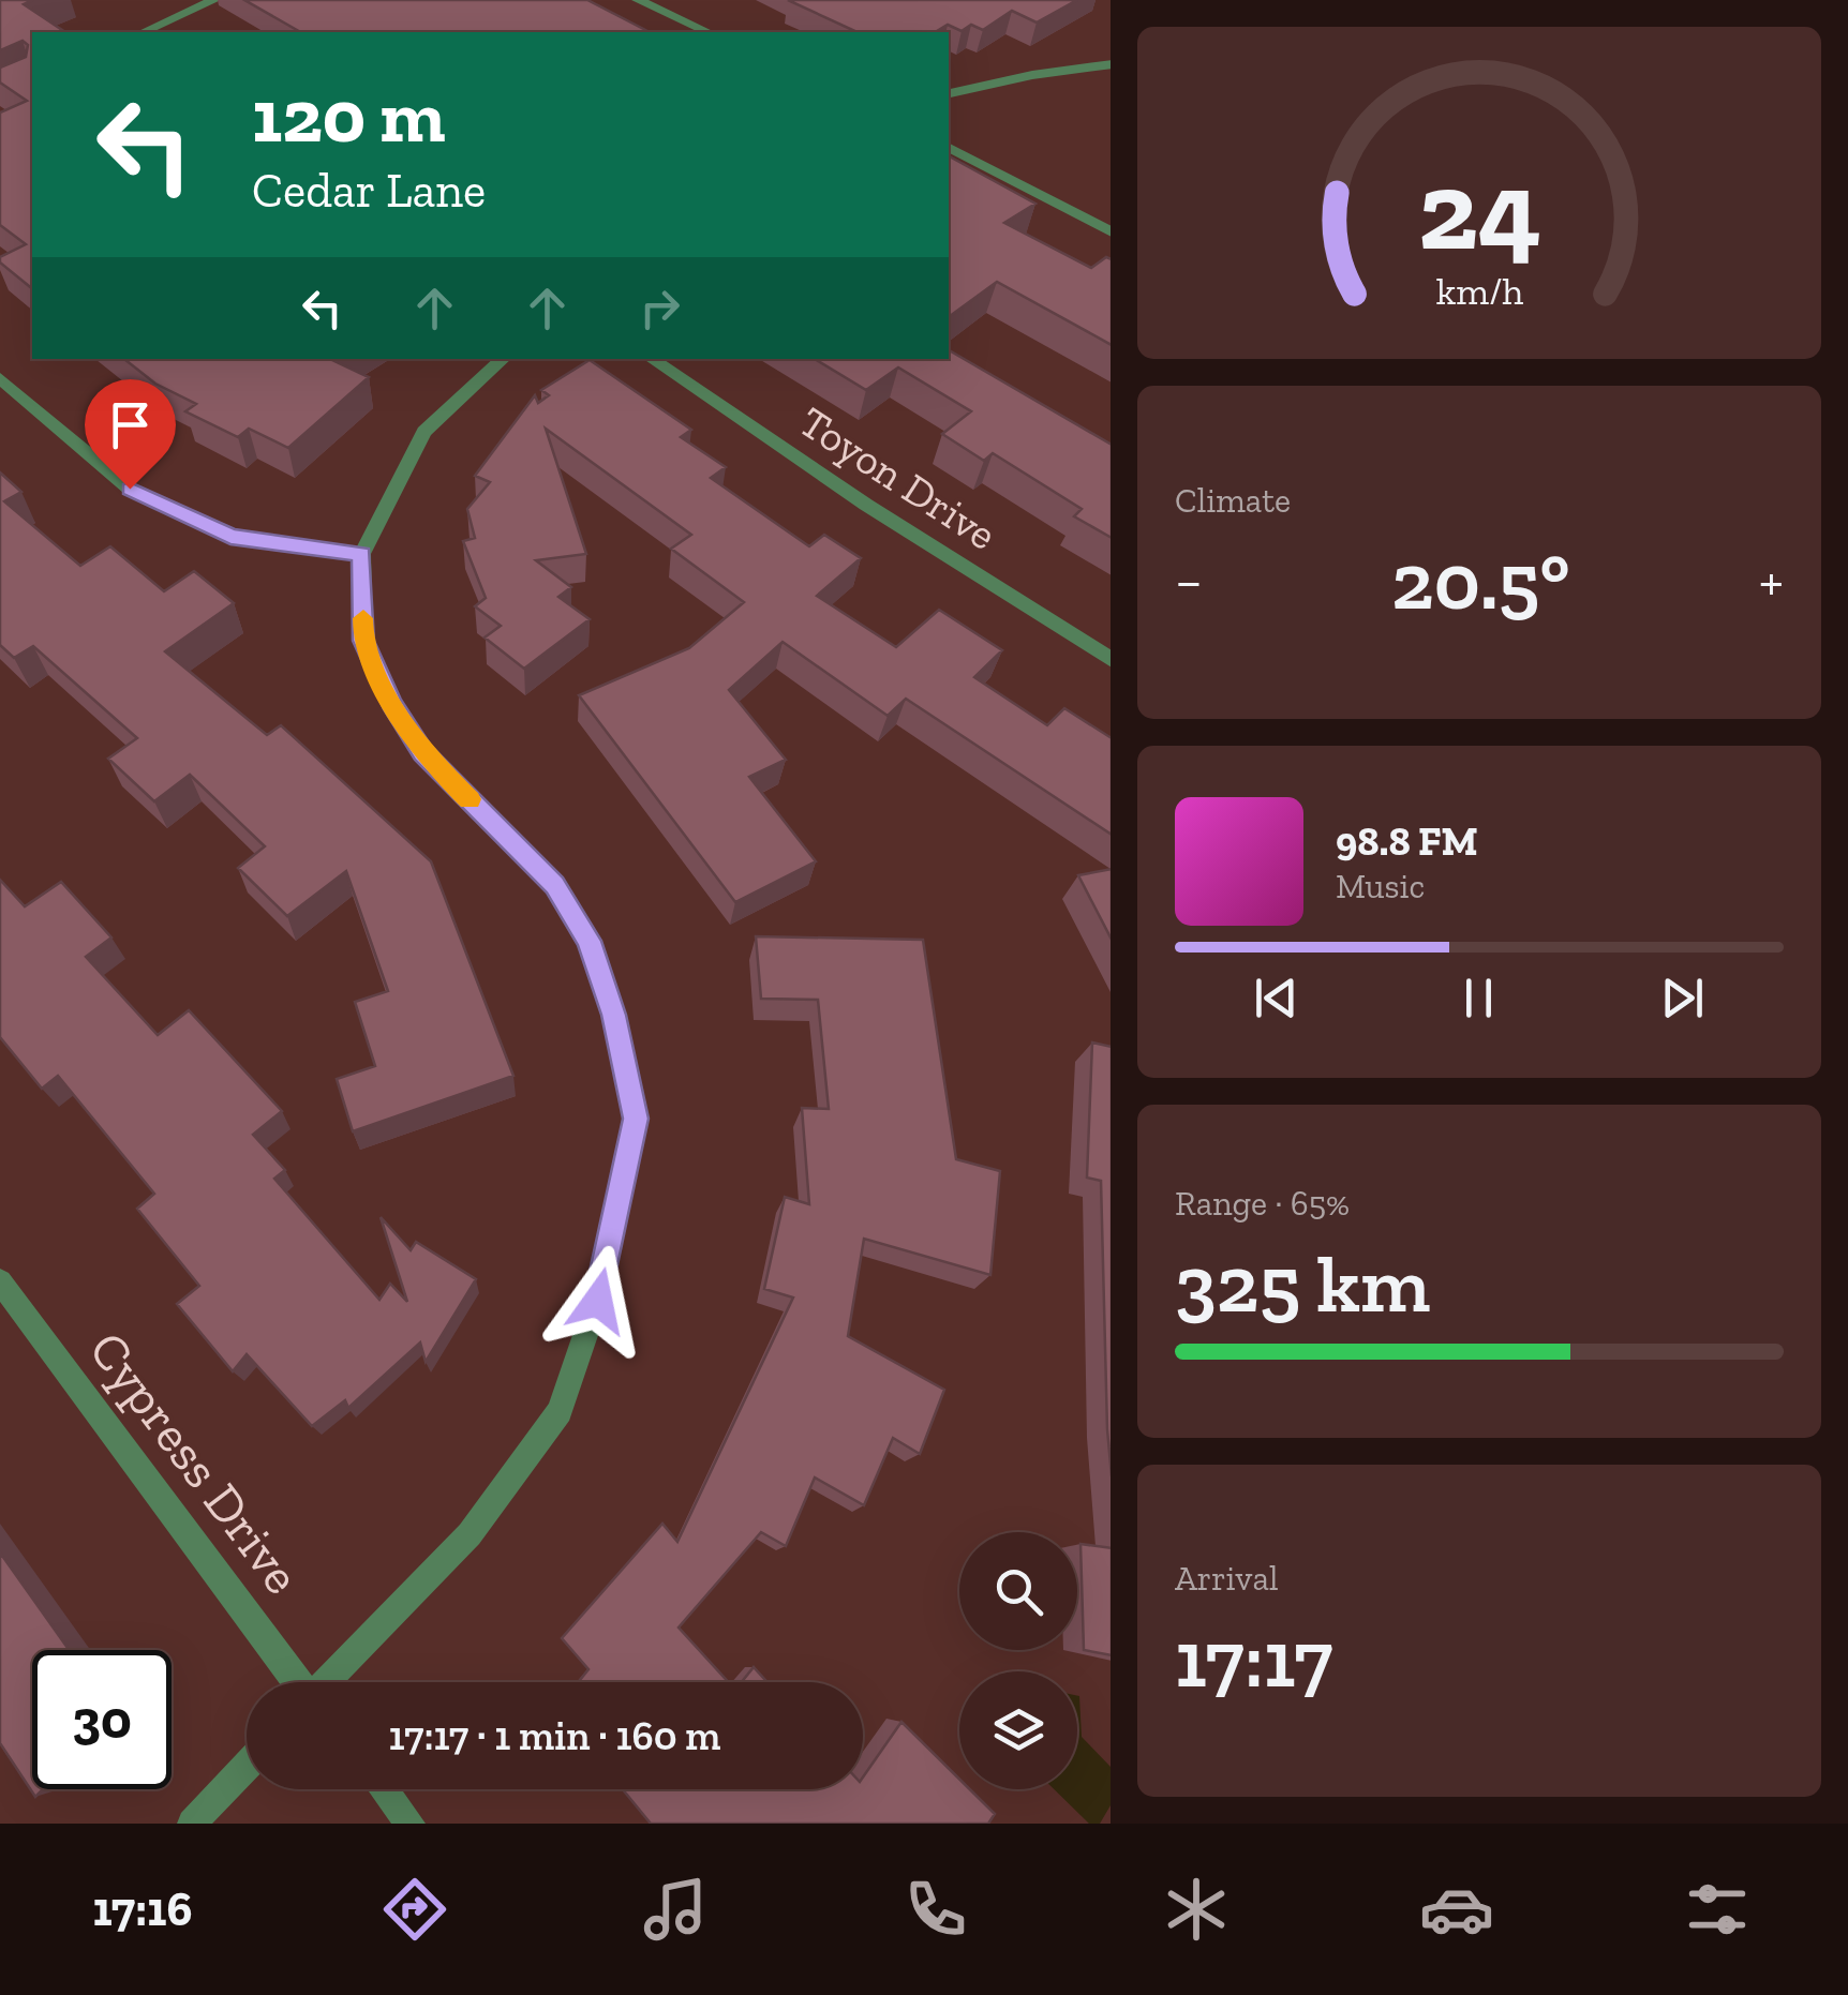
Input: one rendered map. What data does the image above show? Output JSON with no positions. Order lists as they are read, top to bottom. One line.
{"streets":{"street":["Toyon Drive","Cypress Drive"]},"page":{"turn":["120 m","Cedar Lane"],"tile":["Climate",["Range · 65%","325 km"],["Arrival","17:17"]],"heat":["−","20.5°","+"],"song":["98.8 FM","Music"],"limit":"30","trip":"17:17 · 1 min · 160 m","tabs":"17:16","gauge":["24","km/h"]}}
